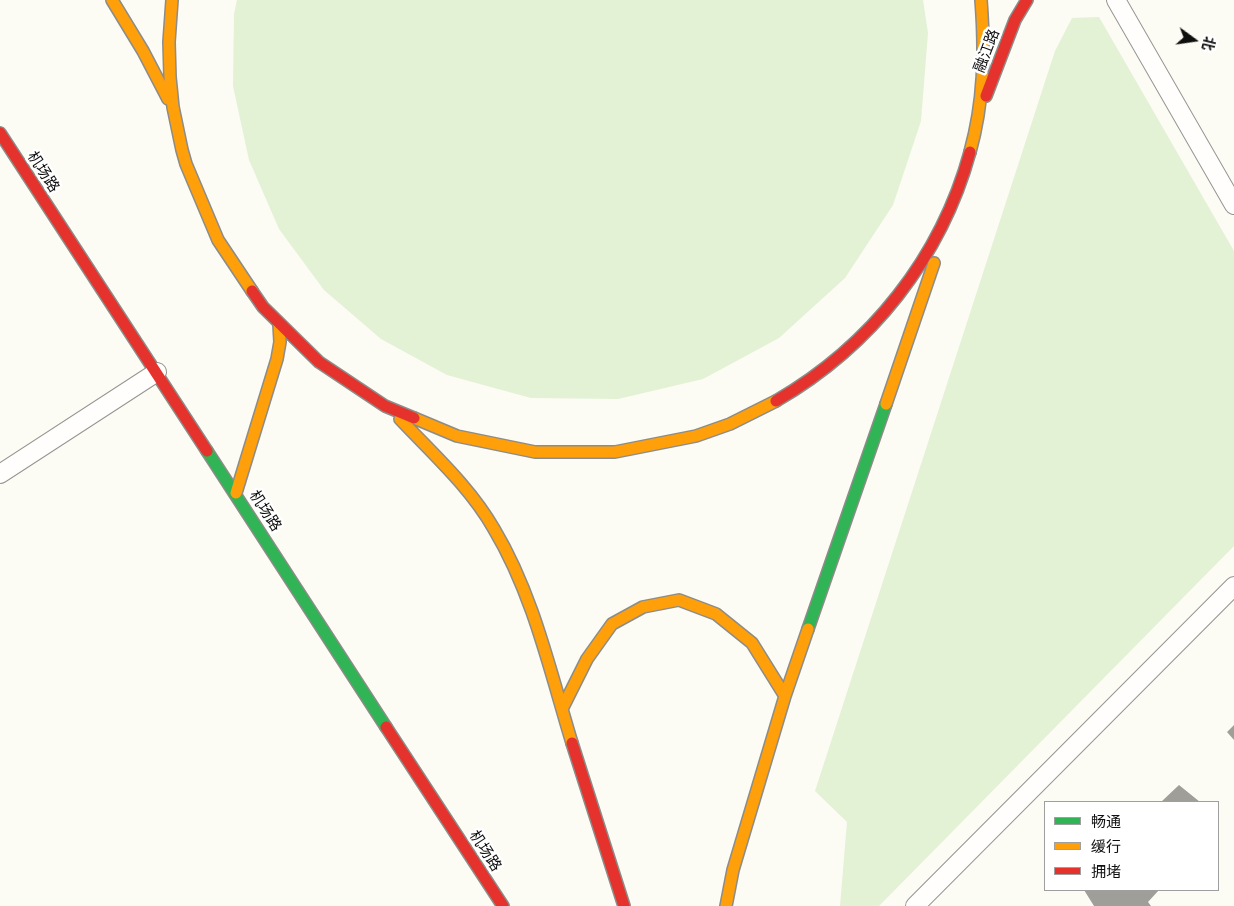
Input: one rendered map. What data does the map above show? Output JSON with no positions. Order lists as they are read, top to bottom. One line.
{"streets":{"main road":["融江路","机场路"]},"legend":["畅通","缓行","拥堵"],"north":"right"}
